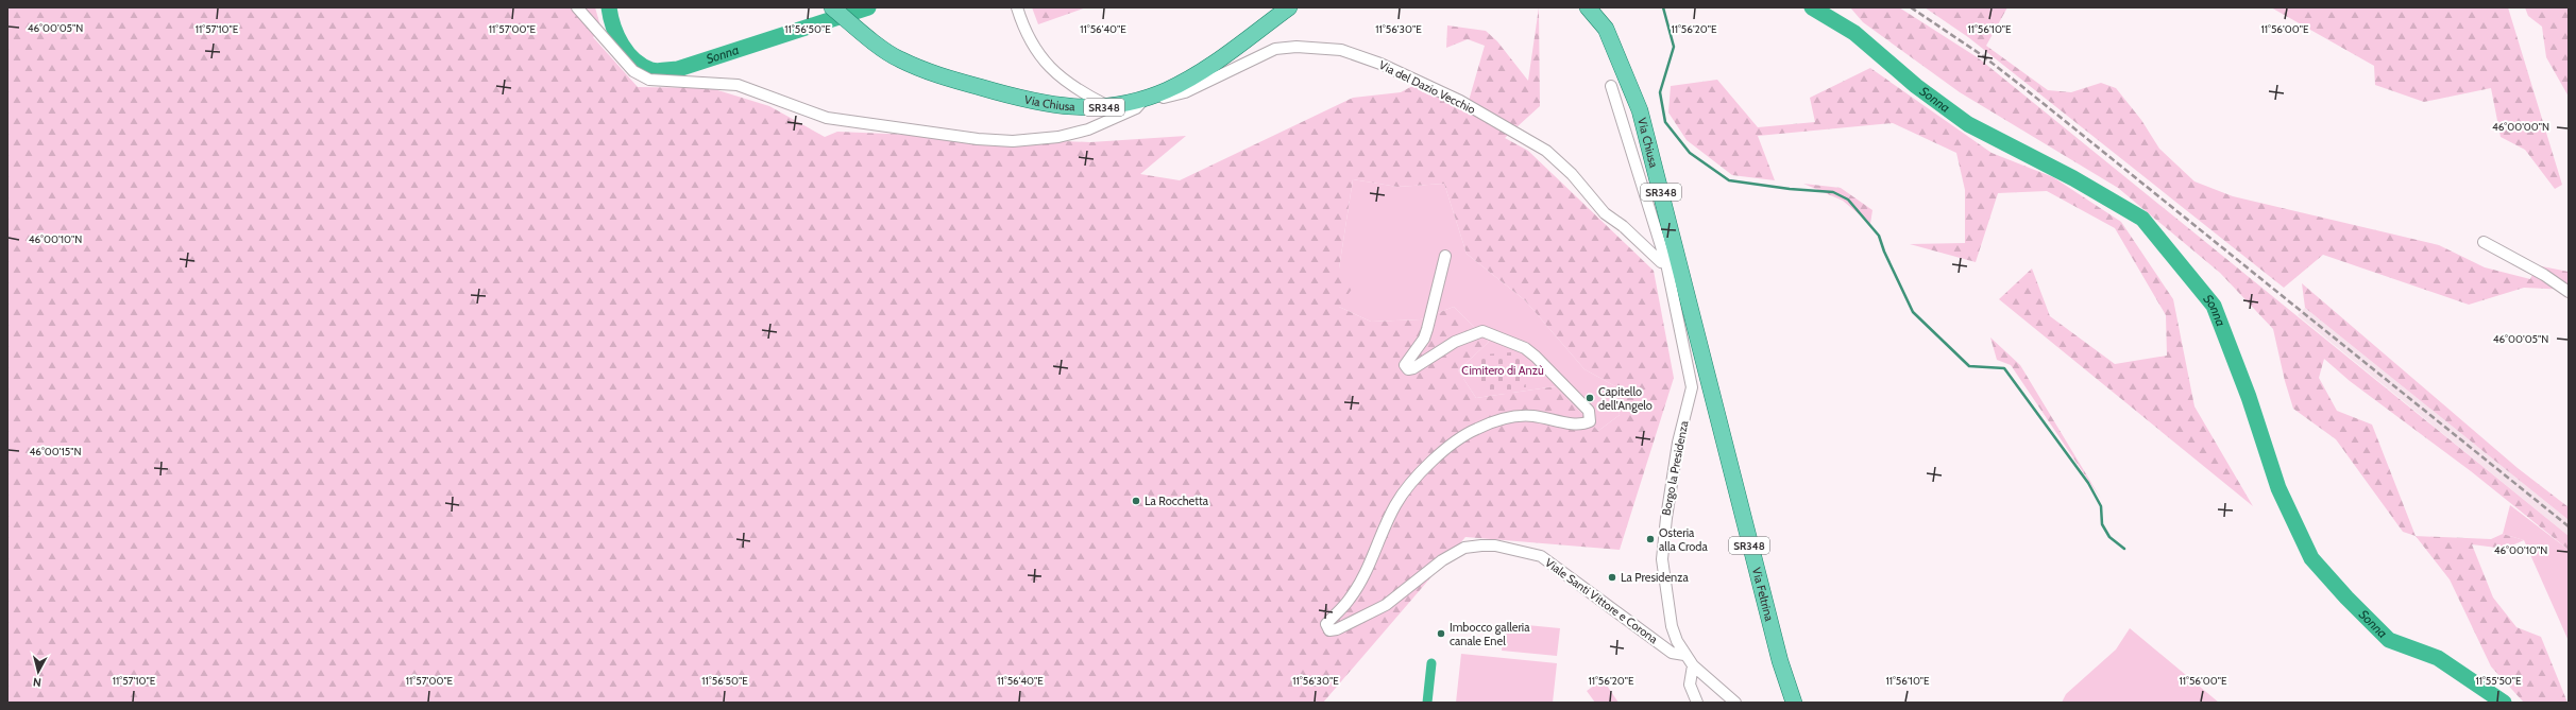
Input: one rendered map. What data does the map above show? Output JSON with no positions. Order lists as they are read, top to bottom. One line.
{"streets":{"main road":["Via Chiusa","SR348","Via Feltrina"],"street":["Via del Dazio Vecchio","Borgo la Presidenza","Viale Santi Vittore e Corona"]},"crossings":[["Via del Dazio Vecchio","Via Chiusa"],["Via del Dazio Vecchio","Borgo la Presidenza"],["Via Chiusa","Via Feltrina"],["Borgo la Presidenza","Viale Santi Vittore e Corona"]],"water":["Sonna"],"parks":["Cimitero di Anzù"],"places":["Capitello dell'Angelo","La Rocchetta","Osteria alla Croda","La Presidenza","Imbocco galleria canale Enel"],"north":"bottom","coordinates":["46°00'05\"N","11°57'10\"E","11°57'00\"E","11°56'50\"E","11°56'40\"E","11°56'30\"E","11°56'20\"E","11°56'10\"E","11°56'00\"E","46°00'00\"N","46°00'10\"N","46°00'15\"N","11°55'50\"E"]}
